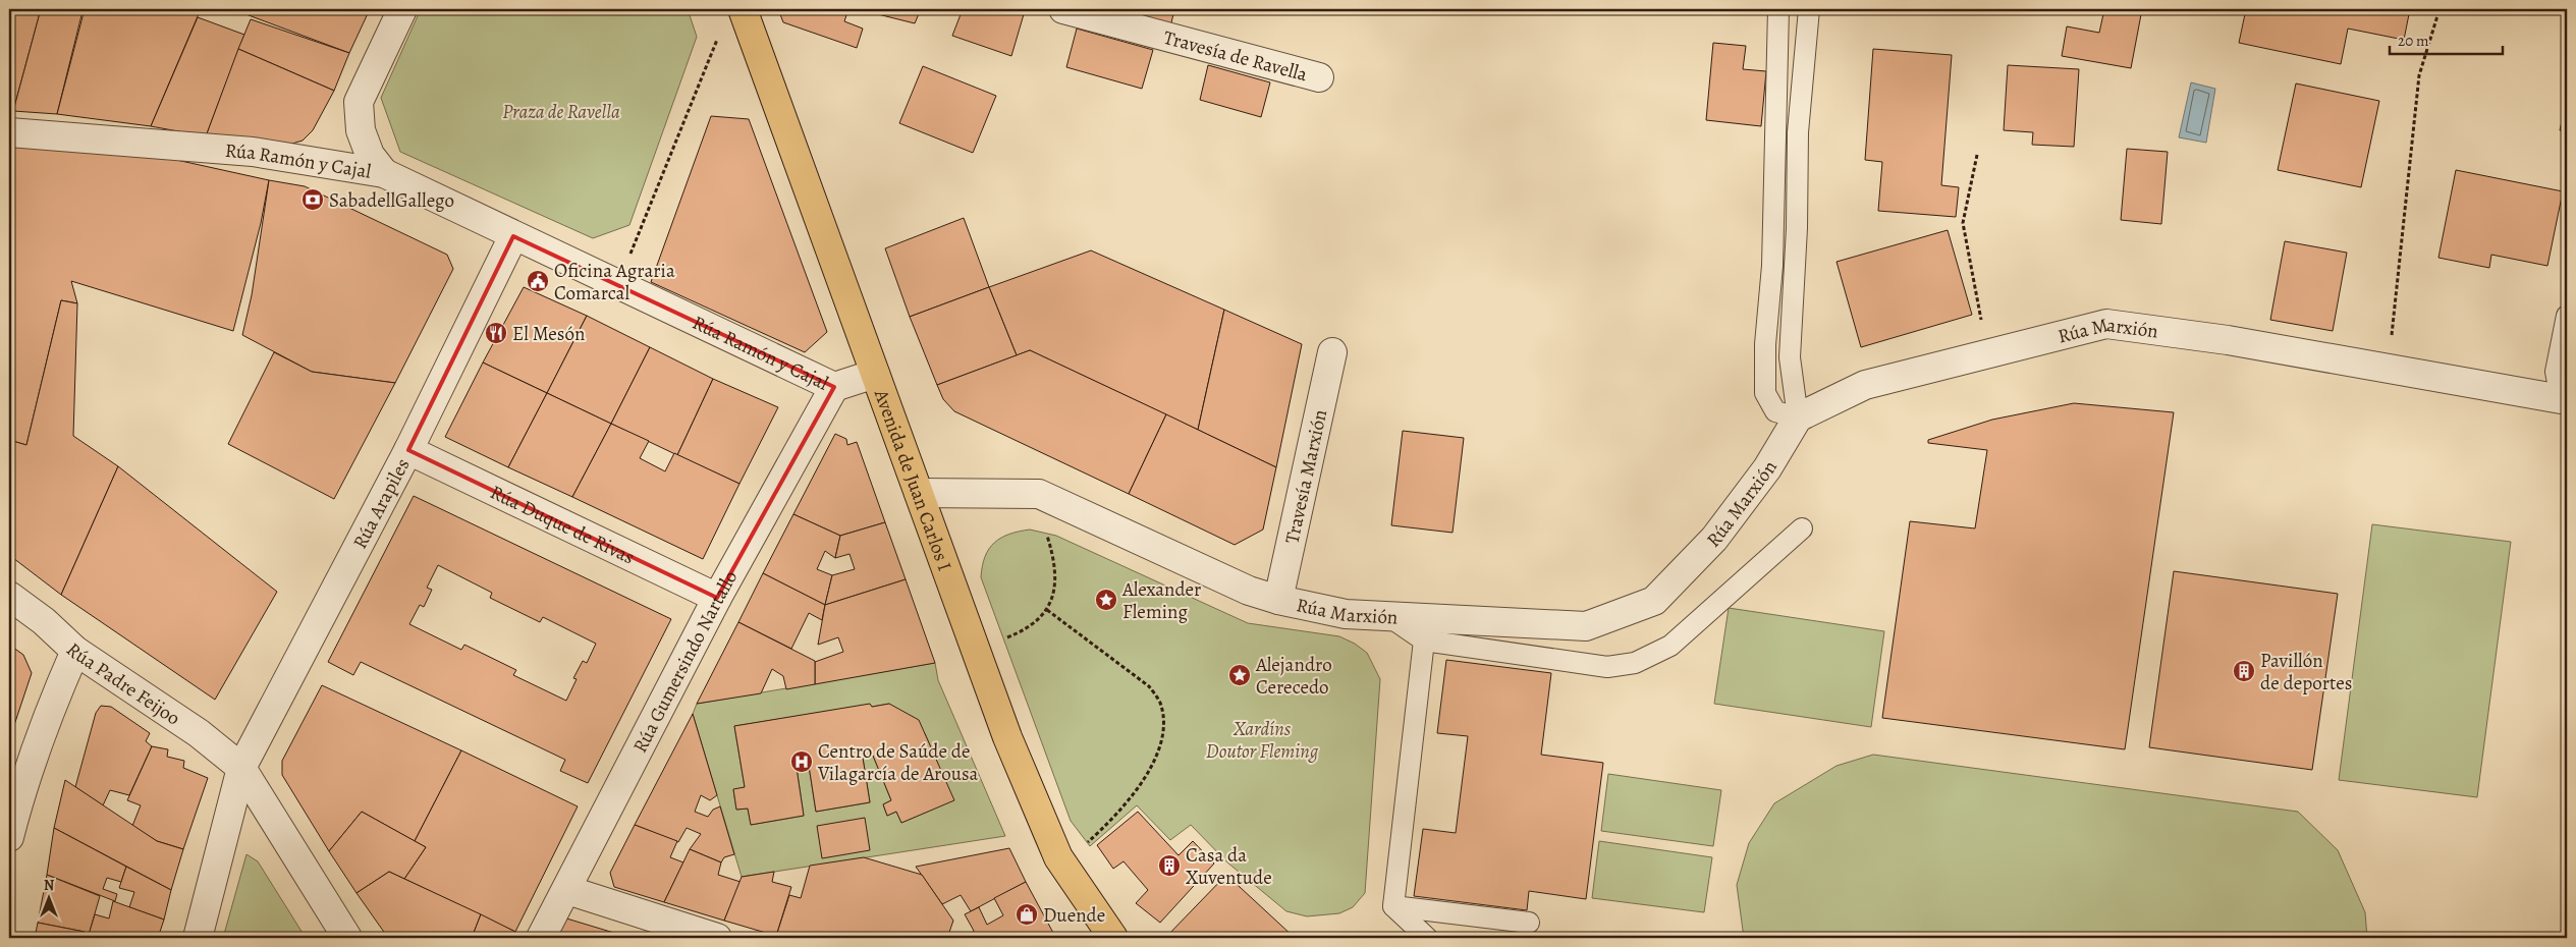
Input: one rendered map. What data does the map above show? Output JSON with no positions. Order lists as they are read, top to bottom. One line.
{"streets":{"main road":["Avenida de Juan Carlos I"],"street":["Travesía de Ravella","Rúa Ramón y Cajal","Rúa Marxión","Travesía Marxión","Rúa Arapiles","Rúa Duque de Rivas","Rúa Gumersindo Nartallo","Rúa Padre Feijoo"]},"crossings":[["Rúa Ramón y Cajal","Avenida de Juan Carlos I"],["Rúa Ramón y Cajal","Rúa Arapiles"],["Rúa Ramón y Cajal","Rúa Gumersindo Nartallo"],["Rúa Marxión","Travesía Marxión"],["Rúa Marxión","Avenida de Juan Carlos I"],["Rúa Arapiles","Rúa Duque de Rivas"],["Rúa Arapiles","Rúa Padre Feijoo"],["Rúa Duque de Rivas","Rúa Gumersindo Nartallo"]],"parks":["Praza de Ravella","Xardíns Doutor Fleming"],"places":{"bank":["SabadellGallego"],"public building":["Oficina Agraria Comarcal"],"restaurant":["El Mesón"],"place":["Alexander Fleming","Alejandro Cerecedo"],"building":["Pavillón de deportes","Casa da Xuventude"],"hospital":["Centro de Saúde de Vilagarcía de Arousa"],"shop":["Duende"]},"scale_bar":"20 m","north":"top"}
